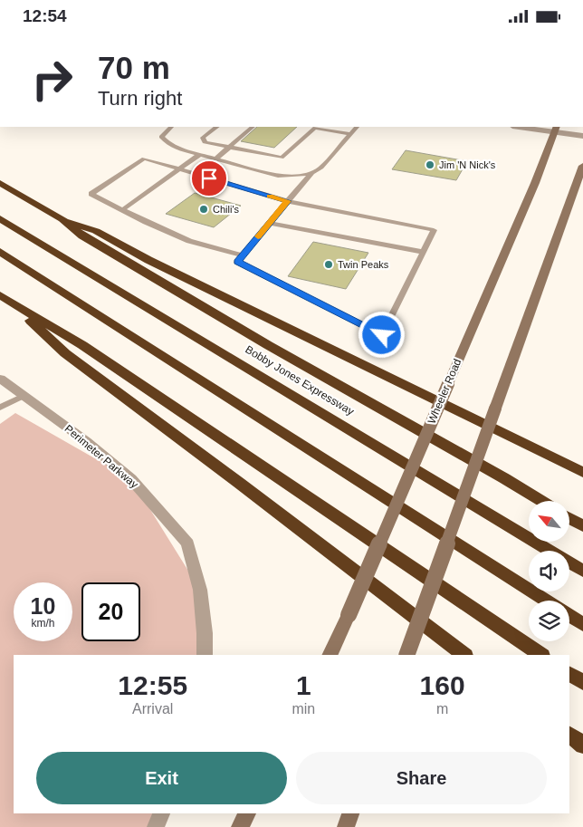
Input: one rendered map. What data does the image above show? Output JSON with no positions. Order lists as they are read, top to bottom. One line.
{"streets":{"highway":["Bobby Jones Expressway"],"main road":["Wheeler Road"],"street":["Perimeter Parkway"]},"places":["Jim 'N Nick's","Chili's","Twin Peaks"],"north":"top left","page":{"status":"12:54","turn":["70 m","Turn right"],"speed":"10 km/h","limit":"20","eta":["12:55","Arrival","1","min","160","m"],"buttons":["Exit","Share"]}}
